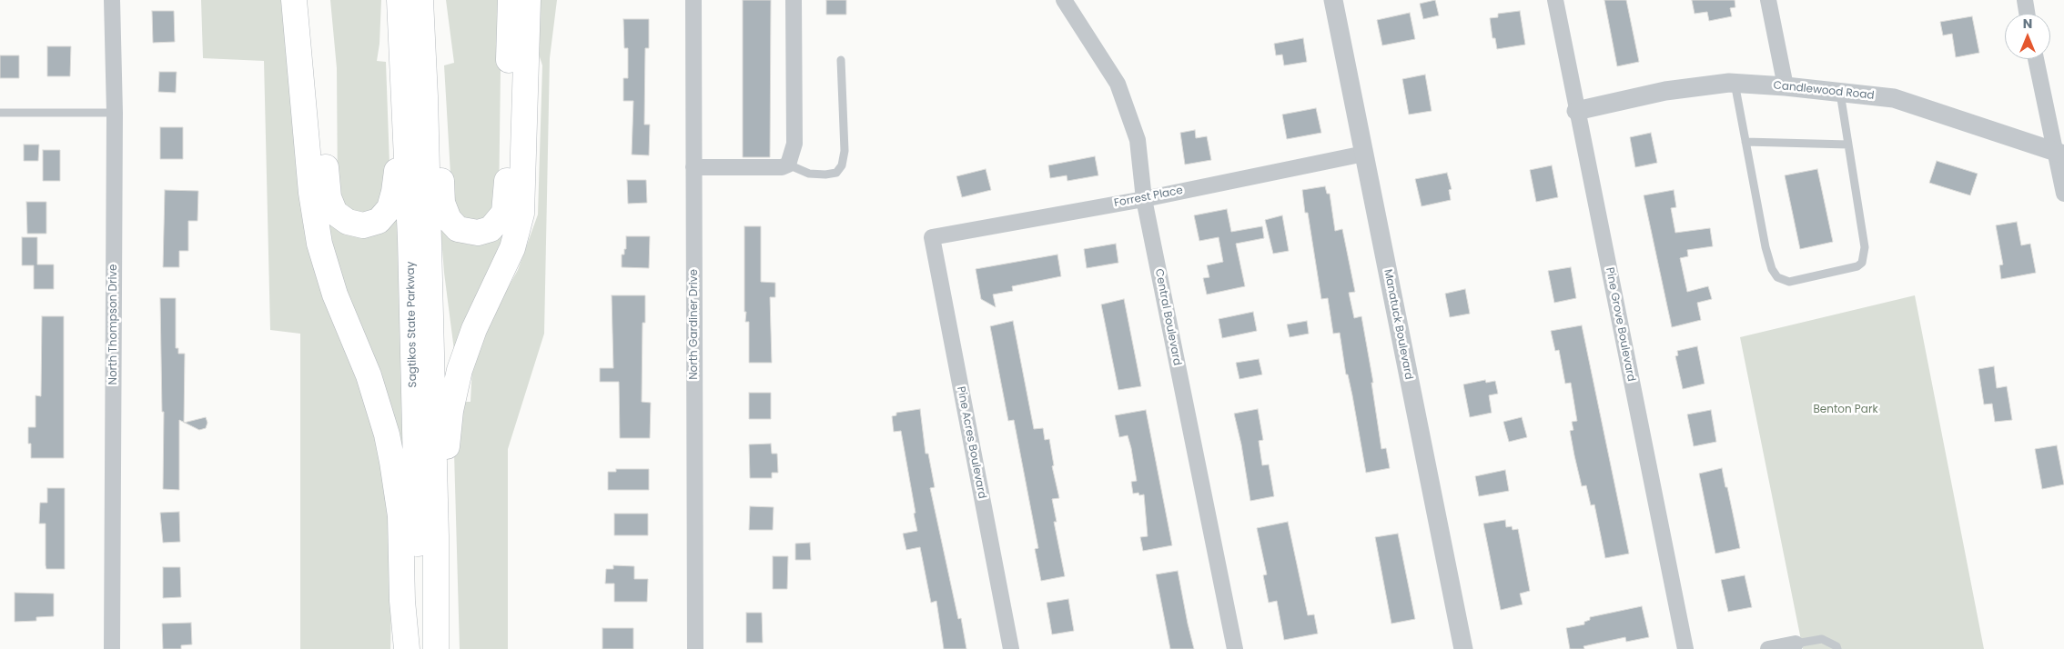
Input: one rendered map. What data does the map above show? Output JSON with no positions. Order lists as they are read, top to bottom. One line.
{"streets":{"highway":["Sagtikos State Parkway"],"street":["Candlewood Road","Forrest Place","Central Boulevard","North Thompson Drive","North Gardiner Drive","Manatuck Boulevard","Pine Grove Boulevard","Pine Acres Boulevard"]},"crossings":[["Candlewood Road","Pine Grove Boulevard"],["Forrest Place","Central Boulevard"],["Forrest Place","Manatuck Boulevard"],["Forrest Place","Pine Acres Boulevard"]],"parks":["Benton Park"],"north":"top"}
